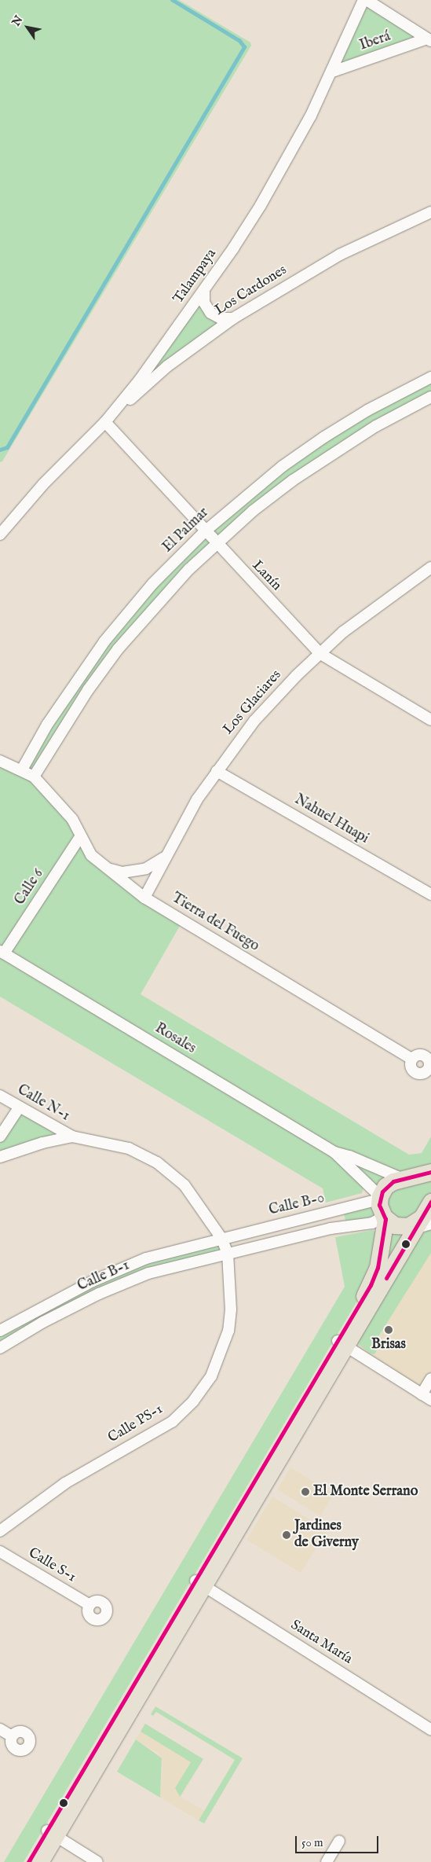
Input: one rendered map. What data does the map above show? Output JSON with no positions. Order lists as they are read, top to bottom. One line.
{"streets":{"street":["Iberá","Talampaya","Los Cardones","El Palmar","Lanín","Los Glaciares","Nahuel Huapi","Calle 6","Tierra del Fuego","Rosales","Calle N-1","Calle B-0","Calle B-1","Calle PS-1","Calle S-1","Santa María"]},"crossings":[["Iberá","Talampaya"],["Talampaya","Los Cardones"],["Talampaya","Lanín"],["Los Cardones","Lanín"],["El Palmar","Lanín"],["El Palmar","Tierra del Fuego"],["Lanín","Los Glaciares"],["Los Glaciares","Nahuel Huapi"],["Los Glaciares","Tierra del Fuego"],["Calle 6","Tierra del Fuego"],["Calle 6","Rosales"],["Rosales","Calle B-0"],["Calle N-1","Calle PS-1"],["Calle B-0","Calle B-1"],["Calle B-0","Calle PS-1"],["Calle B-1","Calle PS-1"]],"places":["Brisas","El Monte Serrano","Jardines de Giverny"],"scale_bar":"50 m","north":"top left"}
